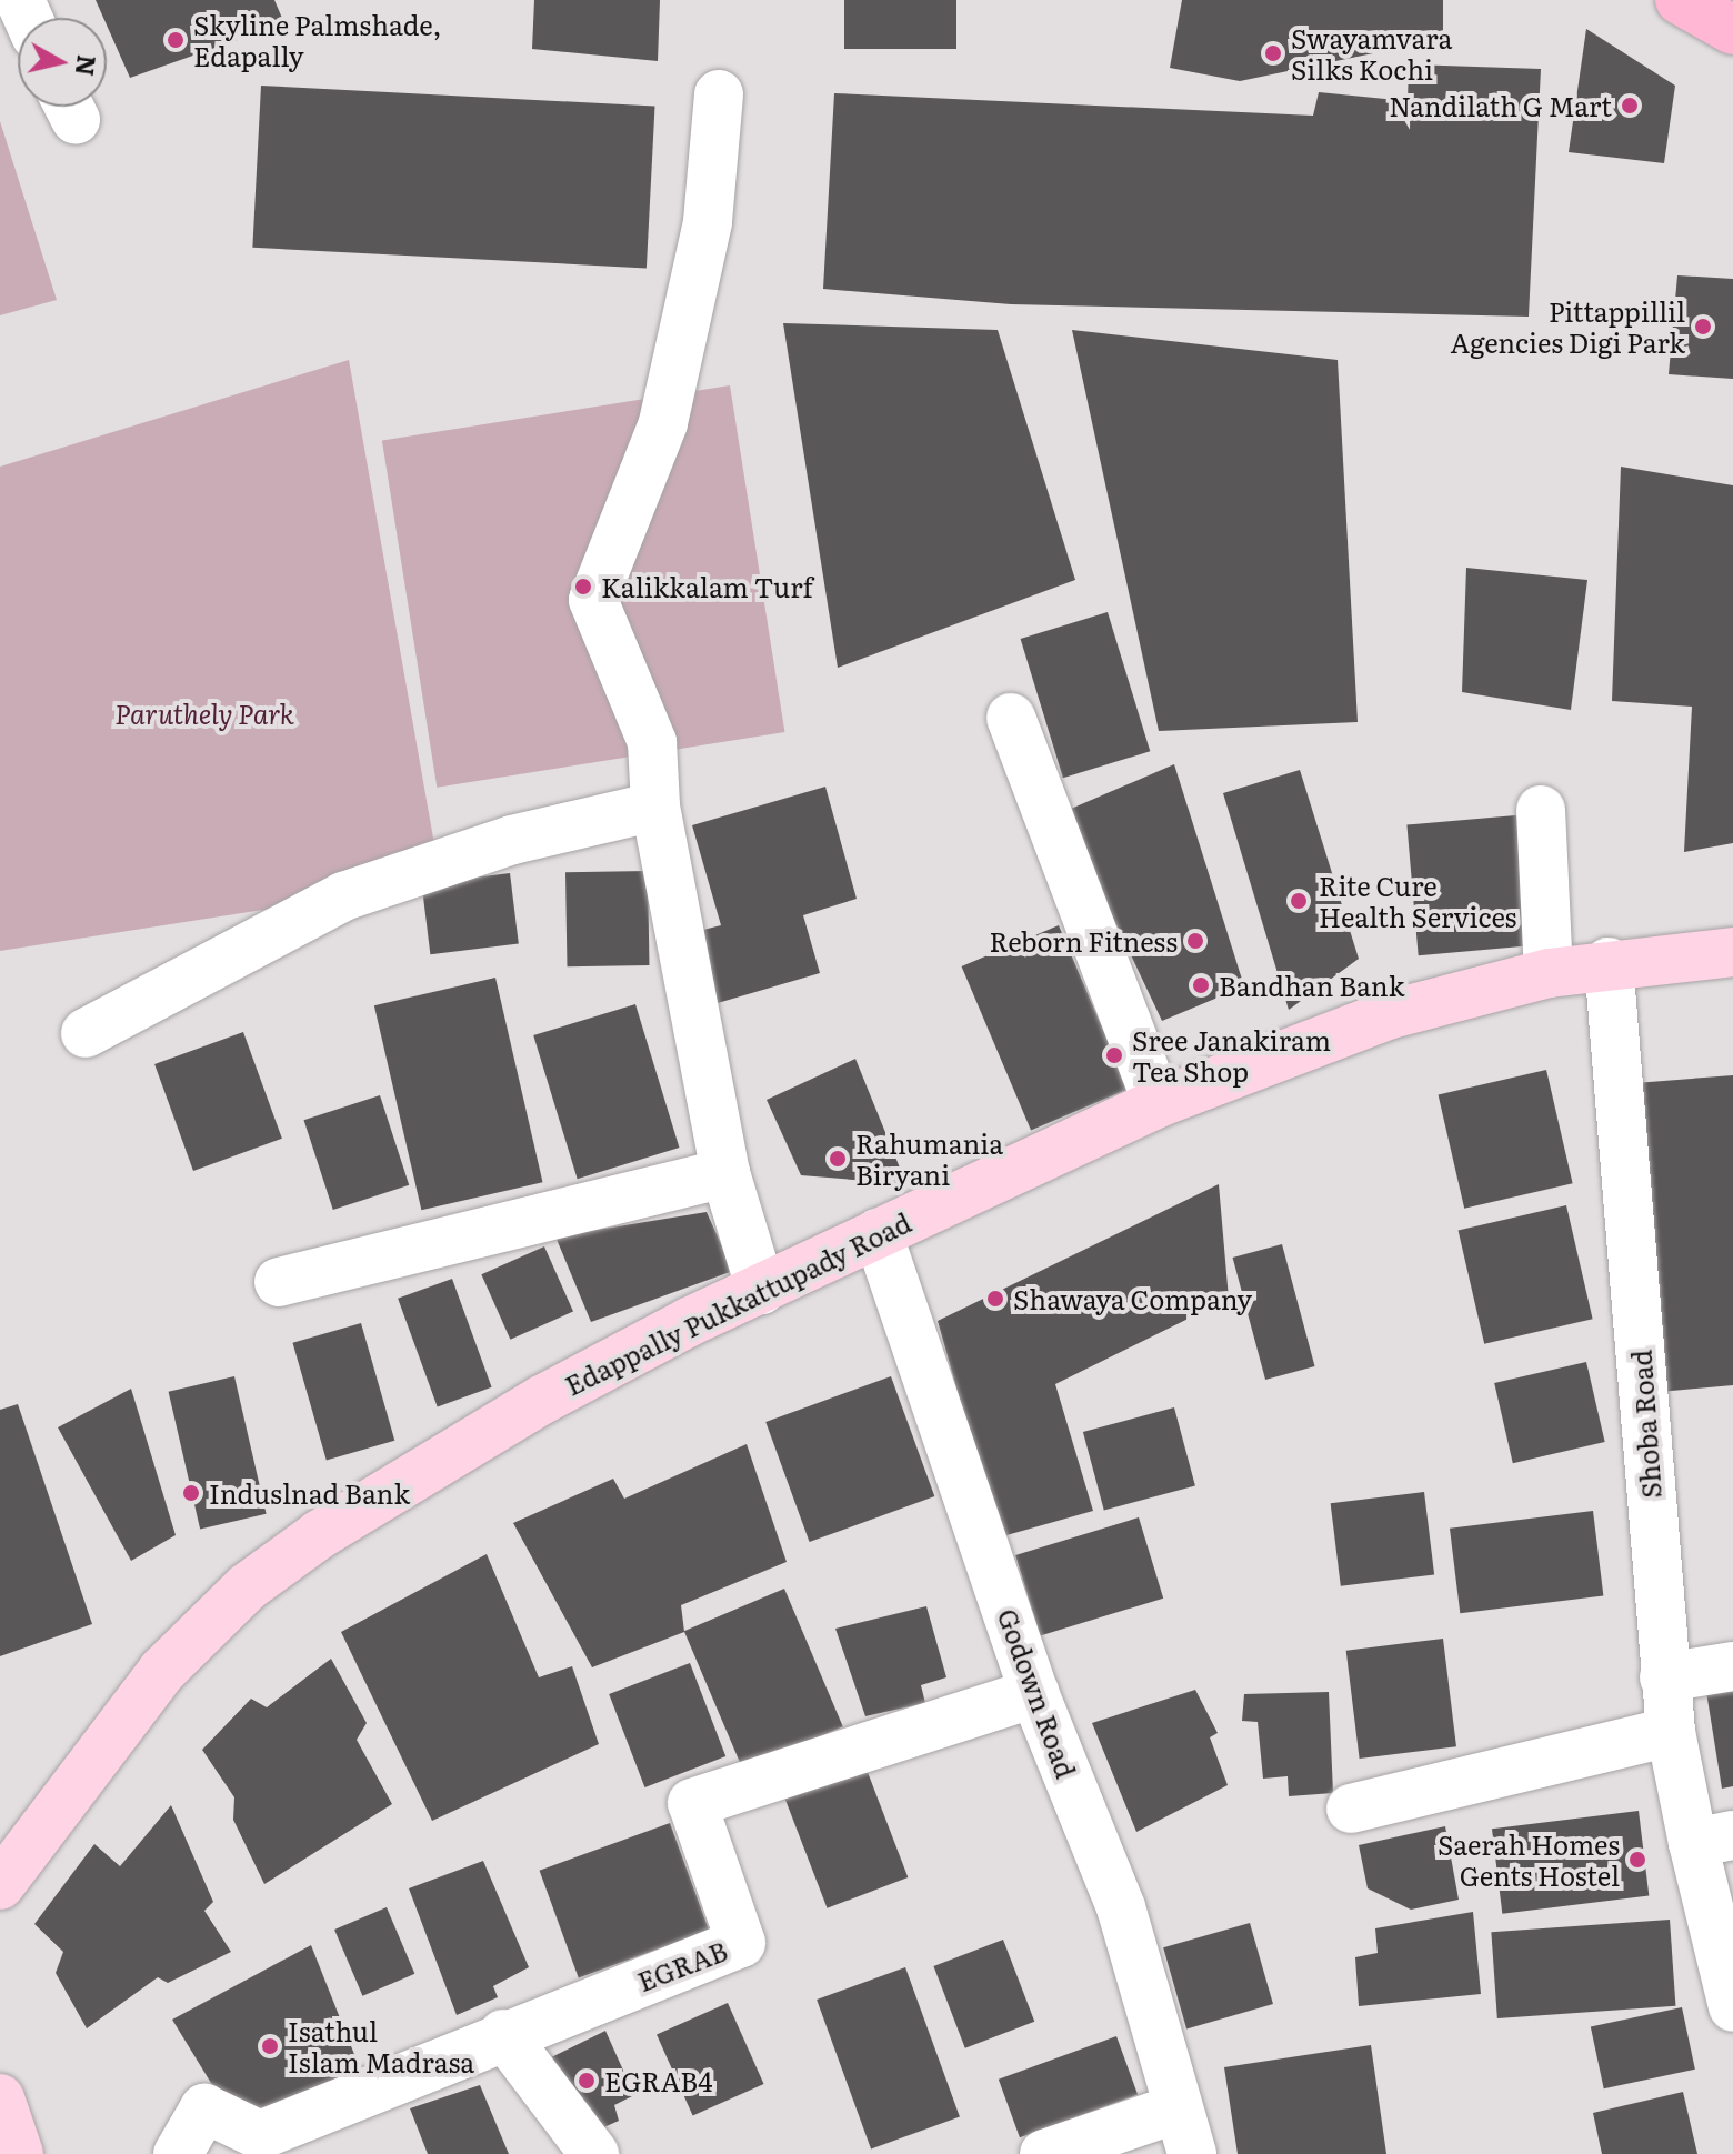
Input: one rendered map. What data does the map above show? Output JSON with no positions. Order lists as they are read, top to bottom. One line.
{"streets":{"main road":["Edappally Pukkattupady Road"],"street":["Shoba Road","Godown Road","EGRAB"]},"crossings":[["Edappally Pukkattupady Road","Shoba Road"],["Edappally Pukkattupady Road","Godown Road"],["Godown Road","EGRAB"]],"parks":["Paruthely Park"],"places":["Skyline Palmshade, Edapally","Swayamvara Silks Kochi","Nandilath G Mart","Pittappillil Agencies Digi Park","Kalikkalam Turf","Rite Cure Health Services","Reborn Fitness","Bandhan Bank","Sree Janakiram Tea Shop","Rahumania Biryani","Shawaya Company","Induslnad Bank","Saerah Homes Gents Hostel","Isathul Islam Madrasa","EGRAB4"],"north":"right"}
